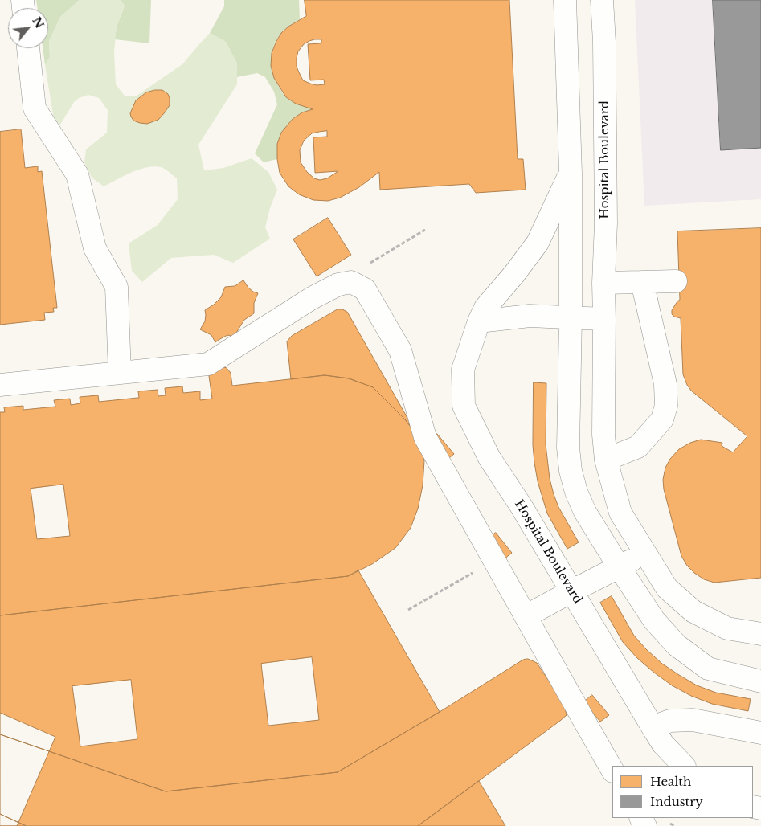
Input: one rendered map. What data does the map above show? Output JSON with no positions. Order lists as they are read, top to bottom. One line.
{"streets":{"street":["Hospital Boulevard"]},"legend":["Health","Industry"],"north":"top right"}
